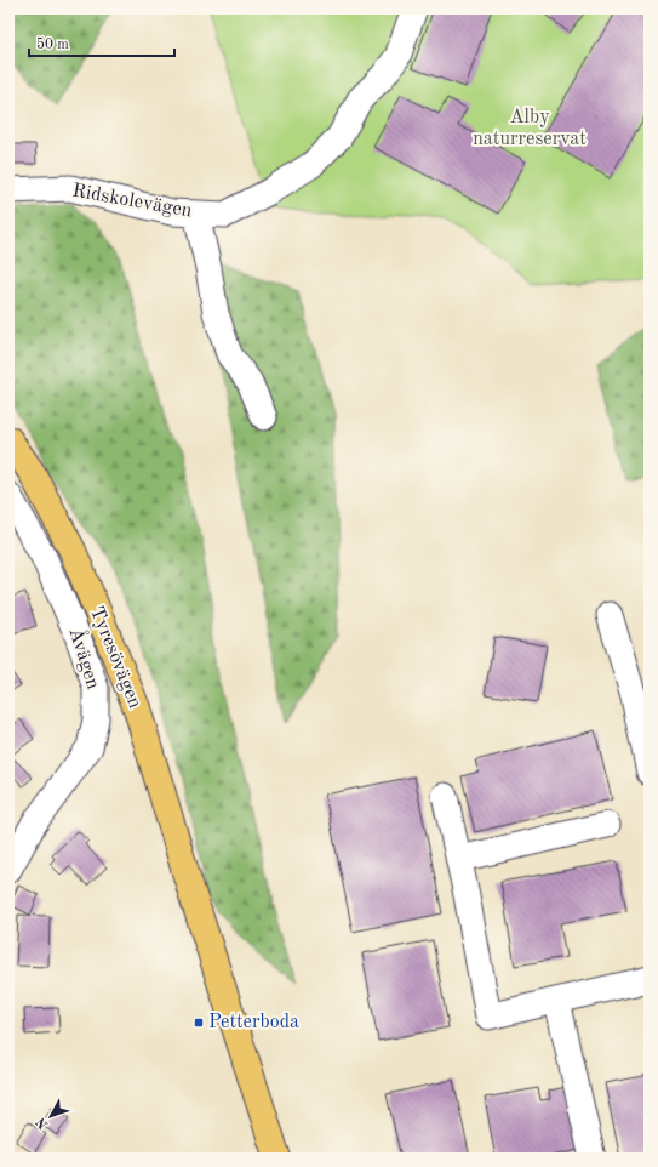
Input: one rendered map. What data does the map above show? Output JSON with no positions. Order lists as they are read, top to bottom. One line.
{"streets":{"main road":["Tyresövägen"],"street":["Ridskolevägen","Åvägen"]},"parks":["Alby naturreservat"],"places":{"transit":["Petterboda"]},"scale_bar":"50 m","north":"bottom left"}
